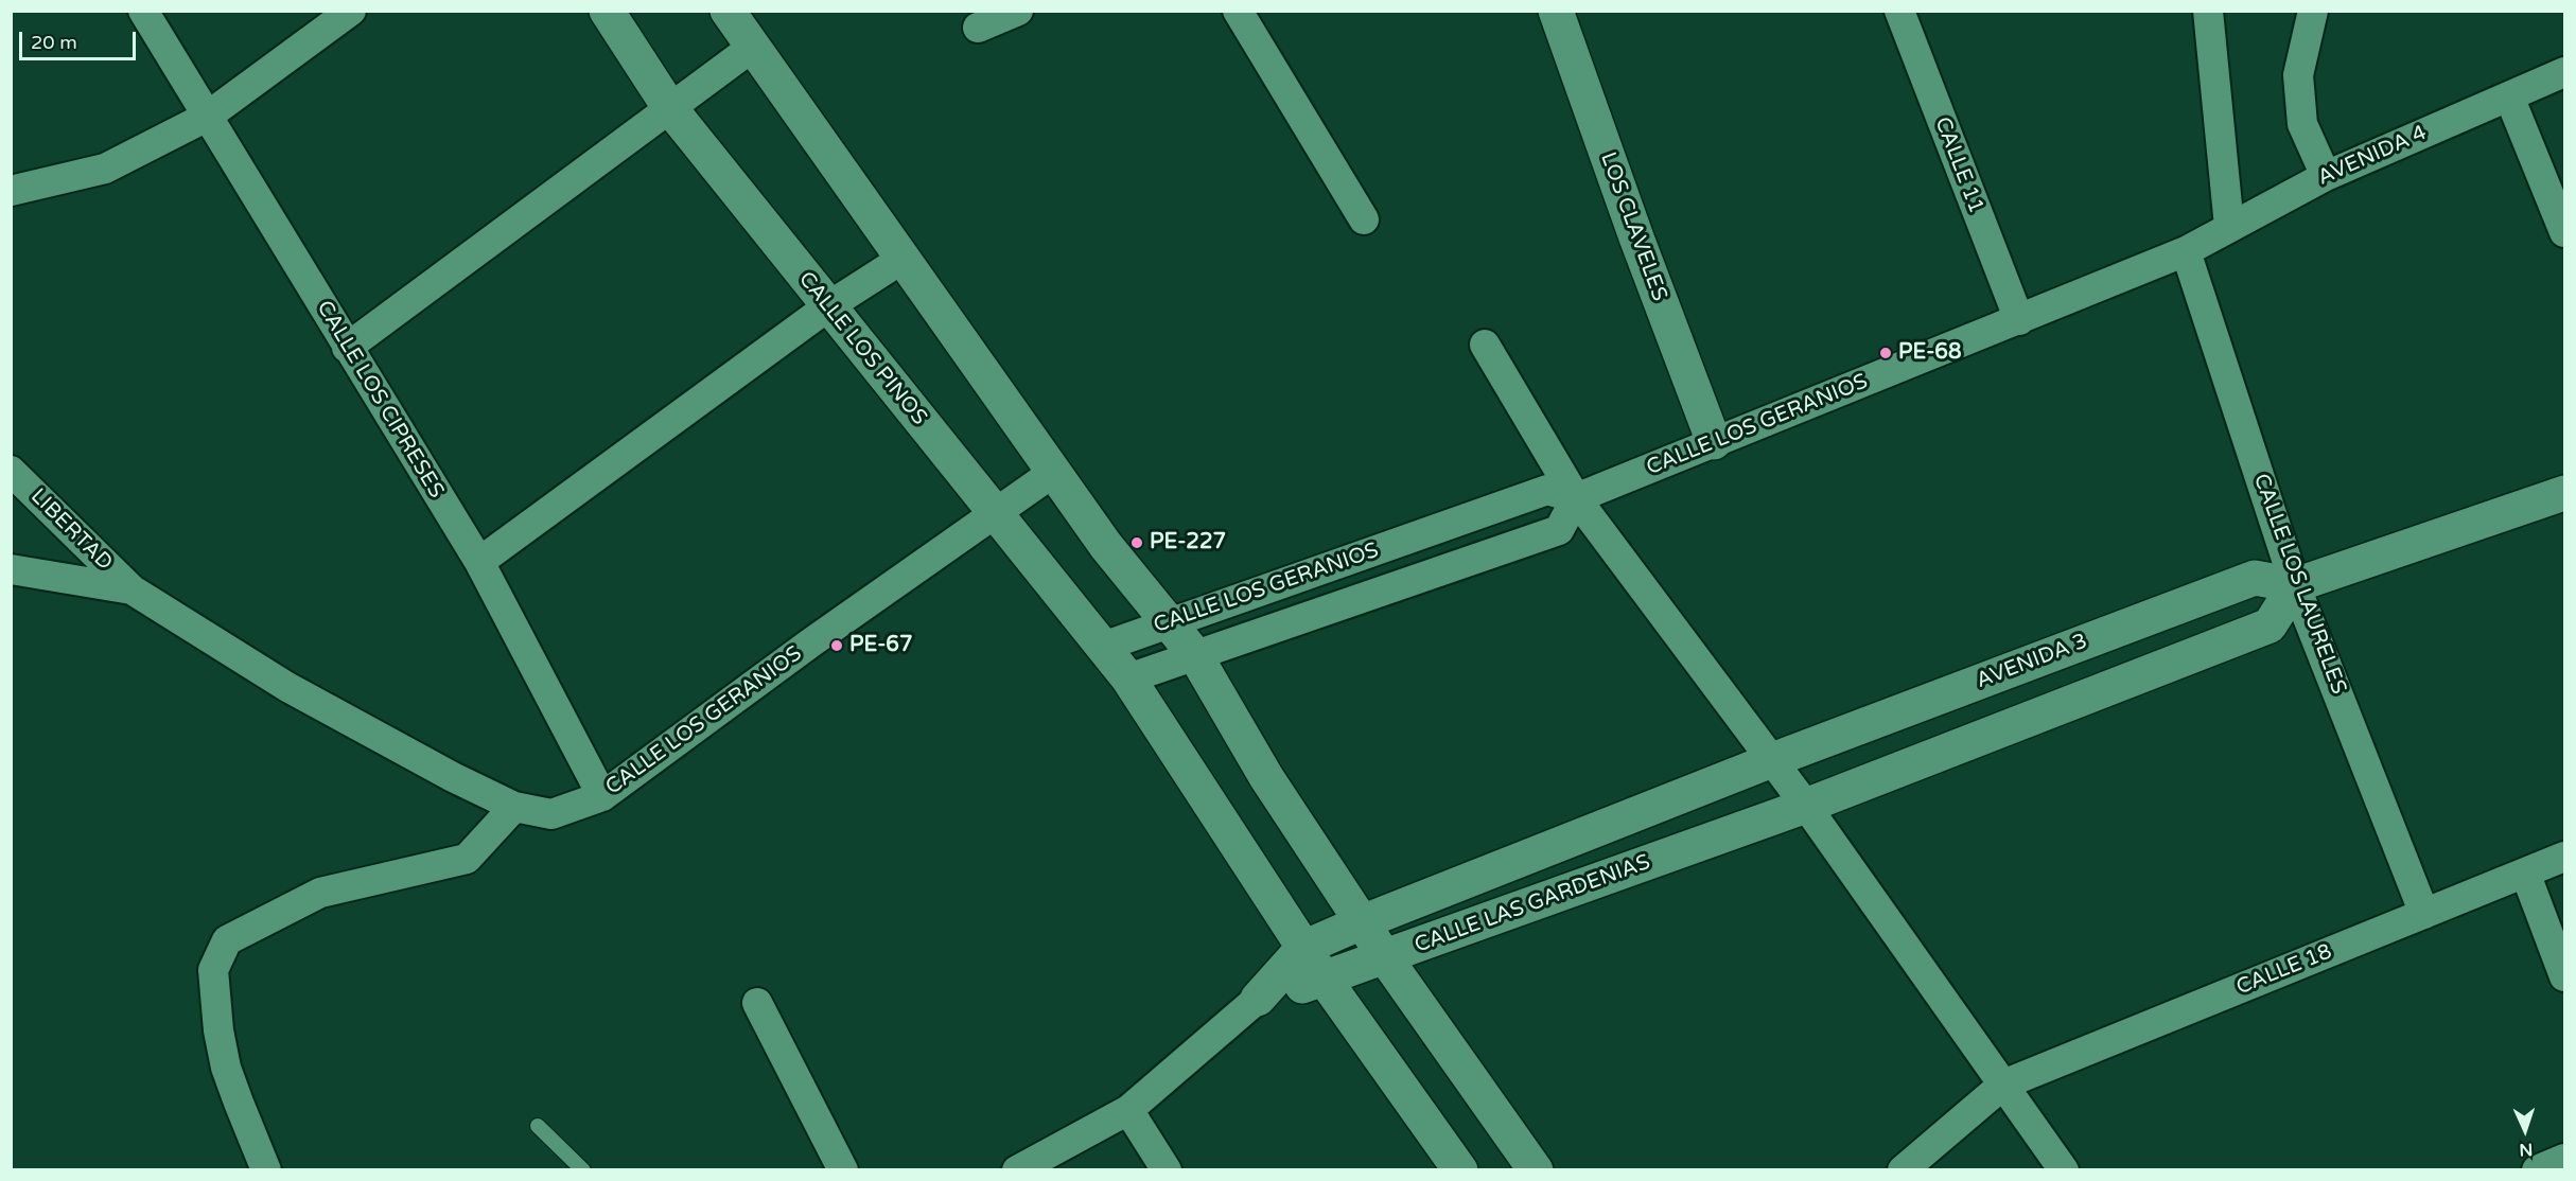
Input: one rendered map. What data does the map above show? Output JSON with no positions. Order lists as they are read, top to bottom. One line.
{"streets":{"street":["AVENIDA 4","CALLE 11","LOS CLAVELES","CALLE LOS PINOS","CALLE LOS CIPRESES","CALLE LOS GERANIOS","LIBERTAD","CALLE LOS LAURELES","AVENIDA 3","CALLE LAS GARDENIAS","CALLE 18"]},"crossings":[["AVENIDA 4","CALLE LOS GERANIOS"],["AVENIDA 4","CALLE LOS LAURELES"],["CALLE 11","CALLE LOS GERANIOS"],["LOS CLAVELES","CALLE LOS GERANIOS"],["CALLE LOS PINOS","CALLE LOS GERANIOS"],["CALLE LOS PINOS","CALLE LAS GARDENIAS"],["CALLE LOS CIPRESES","CALLE LOS GERANIOS"],["CALLE LOS GERANIOS","LIBERTAD"],["CALLE LOS GERANIOS","CALLE LOS LAURELES"],["CALLE LOS LAURELES","AVENIDA 3"],["CALLE LOS LAURELES","CALLE 18"],["AVENIDA 3","CALLE LAS GARDENIAS"]],"places":["PE-68","PE-227","PE-67"],"scale_bar":"20 m","north":"bottom"}
